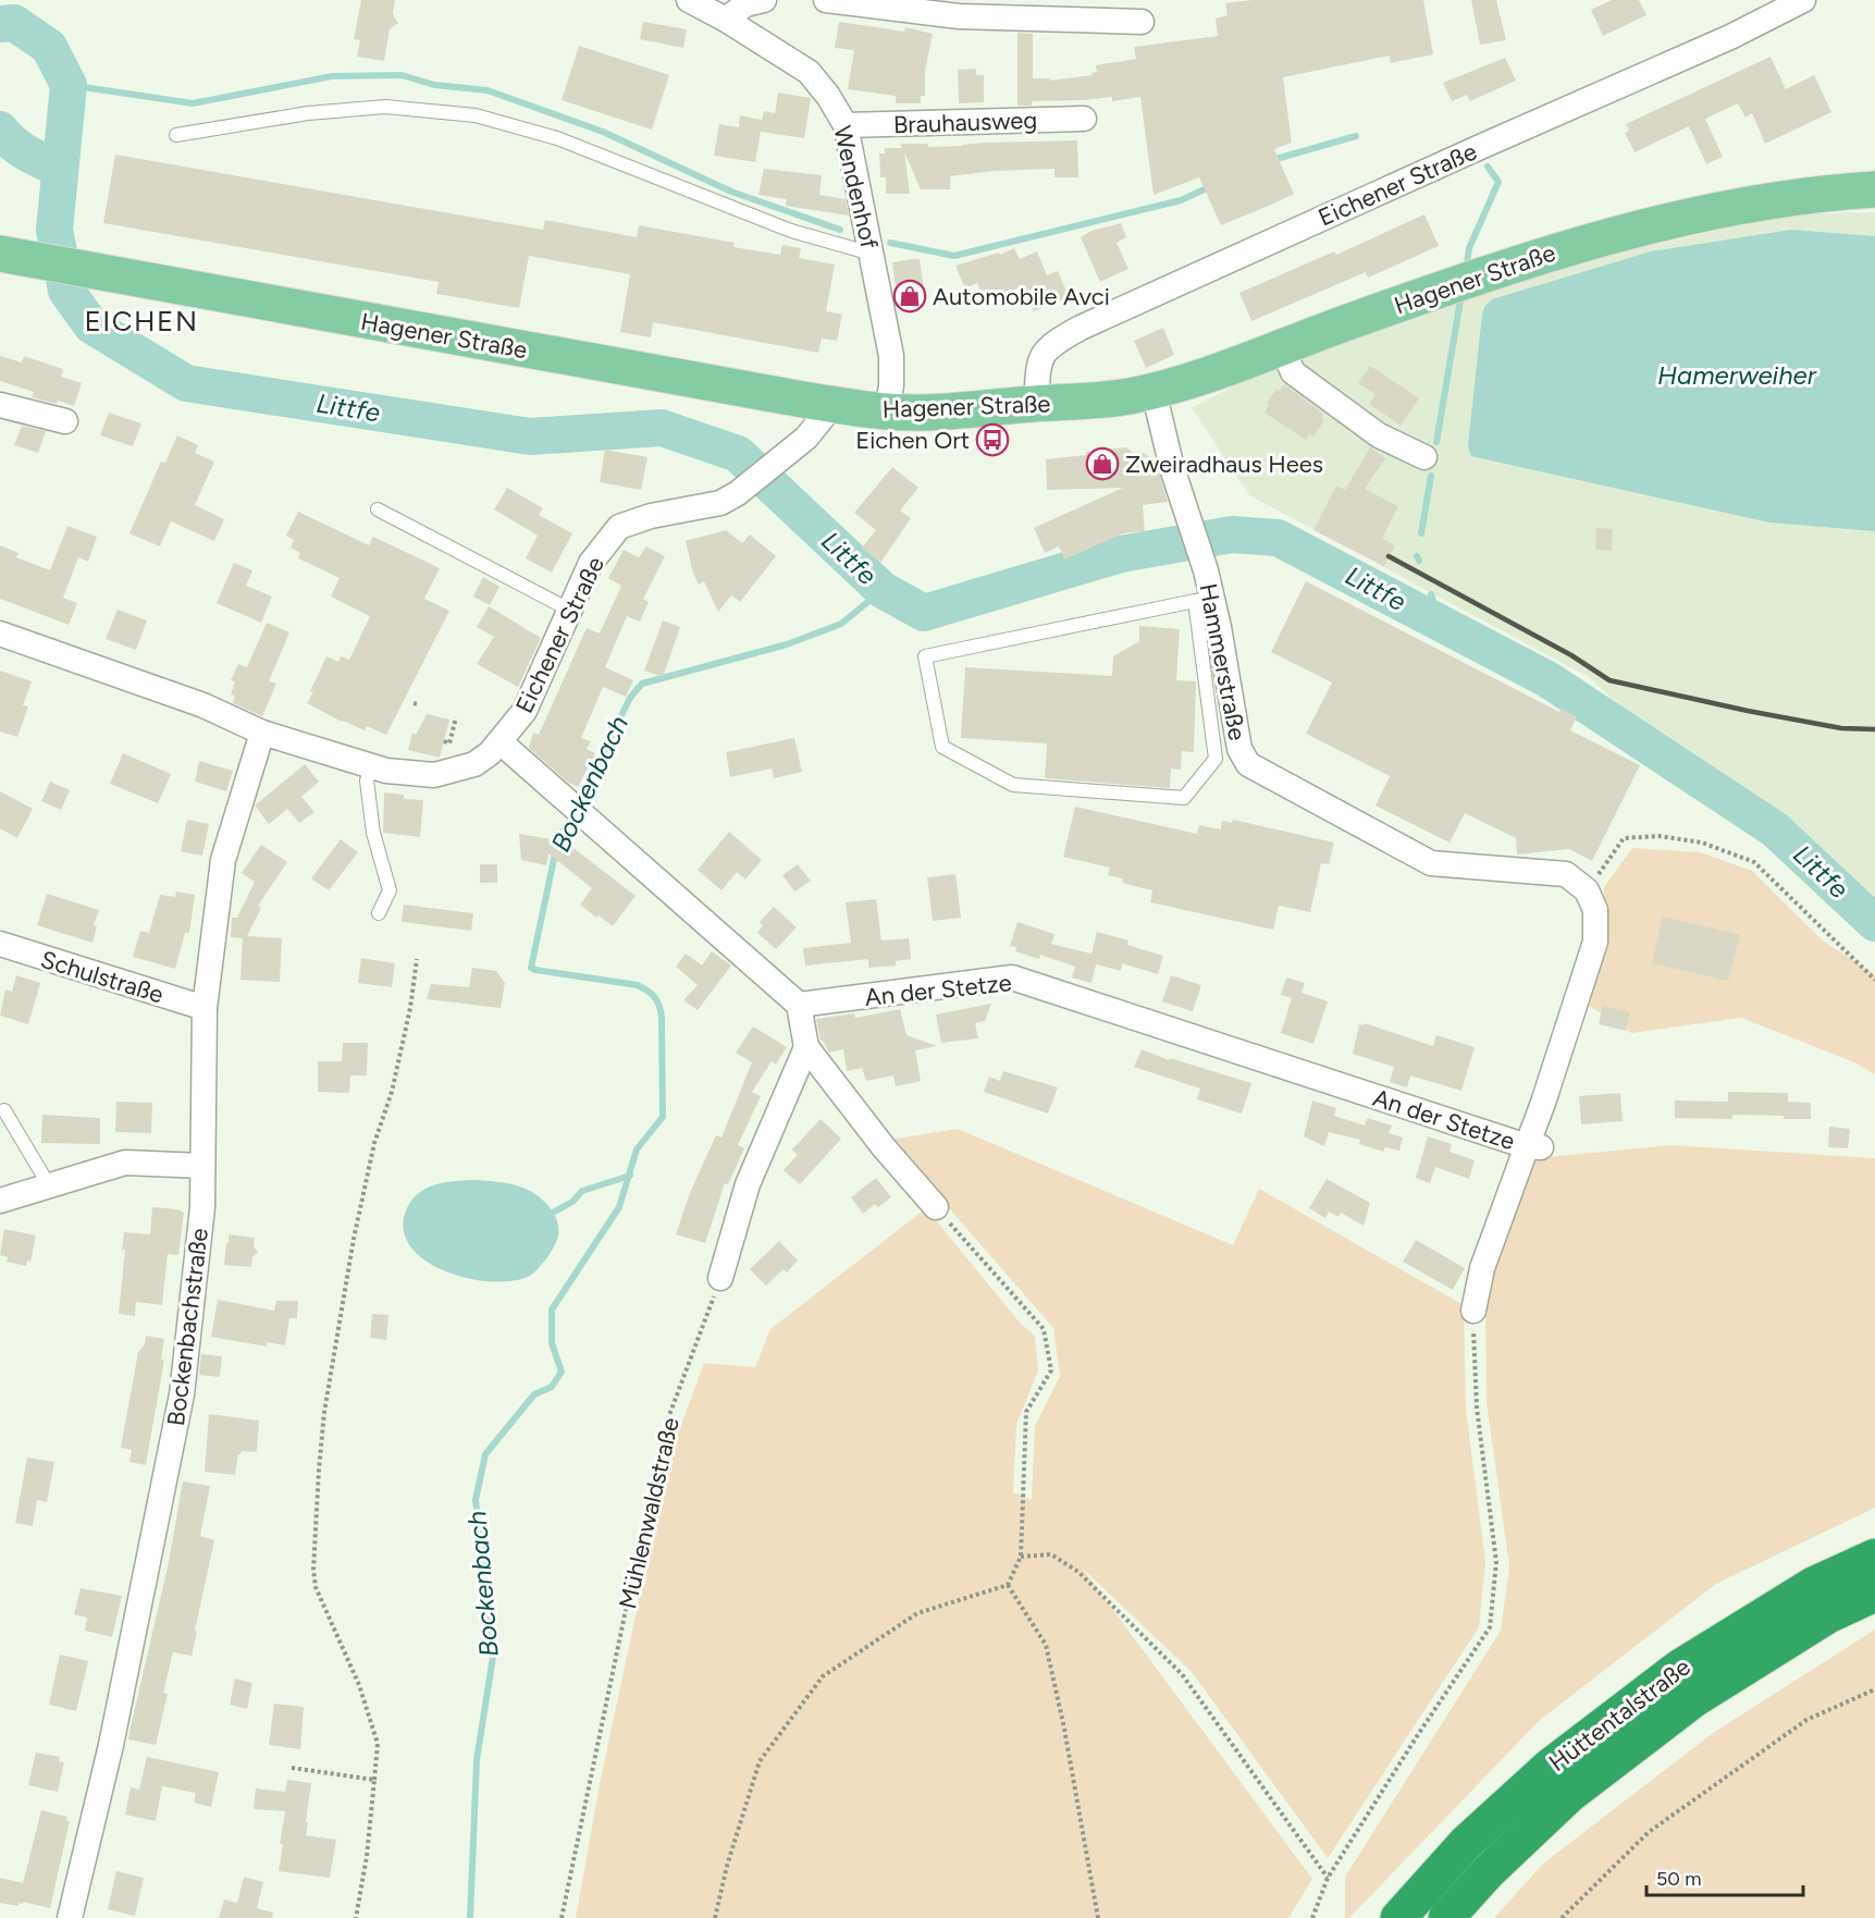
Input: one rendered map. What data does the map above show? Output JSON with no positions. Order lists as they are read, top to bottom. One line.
{"streets":{"highway":["Hüttentalstraße"],"main road":["Hagener Straße"],"street":["Brauhausweg","Eichener Straße","Wendenhof","Hammerstraße","Schulstraße","An der Stetze","Bockenbachstraße"],"path":["Mühlenwaldstraße"]},"crossings":[["Brauhausweg","Wendenhof"],["Eichener Straße","Hagener Straße"],["Eichener Straße","Bockenbachstraße"],["Wendenhof","Hagener Straße"],["Hagener Straße","Hammerstraße"],["Hammerstraße","An der Stetze"],["Schulstraße","Bockenbachstraße"]],"districts":["EICHEN"],"water":["Hamerweiher","Littfe","Bockenbach"],"places":{"shop":["Automobile Avci","Zweiradhaus Hees"],"bus stop":["Eichen Ort"]},"scale_bar":"50 m"}
